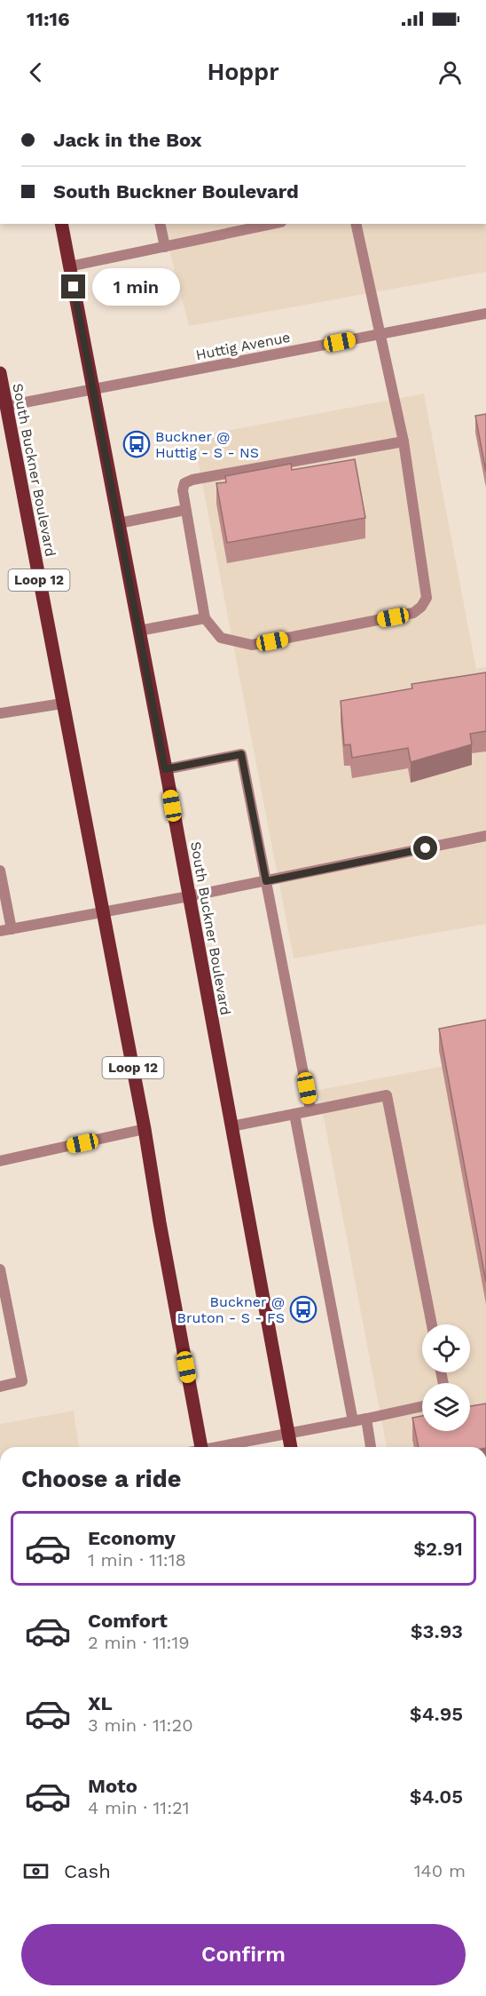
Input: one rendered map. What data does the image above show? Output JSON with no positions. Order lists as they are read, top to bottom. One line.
{"streets":{"main road":["South Buckner Boulevard","Loop 12"],"street":["Huttig Avenue"]},"crossings":[["Huttig Avenue","South Buckner Boulevard"]],"places":{"bus stop":["Buckner @ Huttig - S - NS","Buckner @ Bruton - S - FS"]},"page":{"status":"11:16","header":"Hoppr","banner":["Jack in the Box","South Buckner Boulevard"],"bubble":"1 min","heading":"Choose a ride","list":[{"name":"Economy","note":"1 min · 11:18","value":"$2.91"},{"name":"Comfort","note":"2 min · 11:19","value":"$3.93"},{"name":"XL","note":"3 min · 11:20","value":"$4.95"},{"name":"Moto","note":"4 min · 11:21","value":"$4.05"}],"pay":["Cash","140 m"],"buttons":"Confirm"}}
